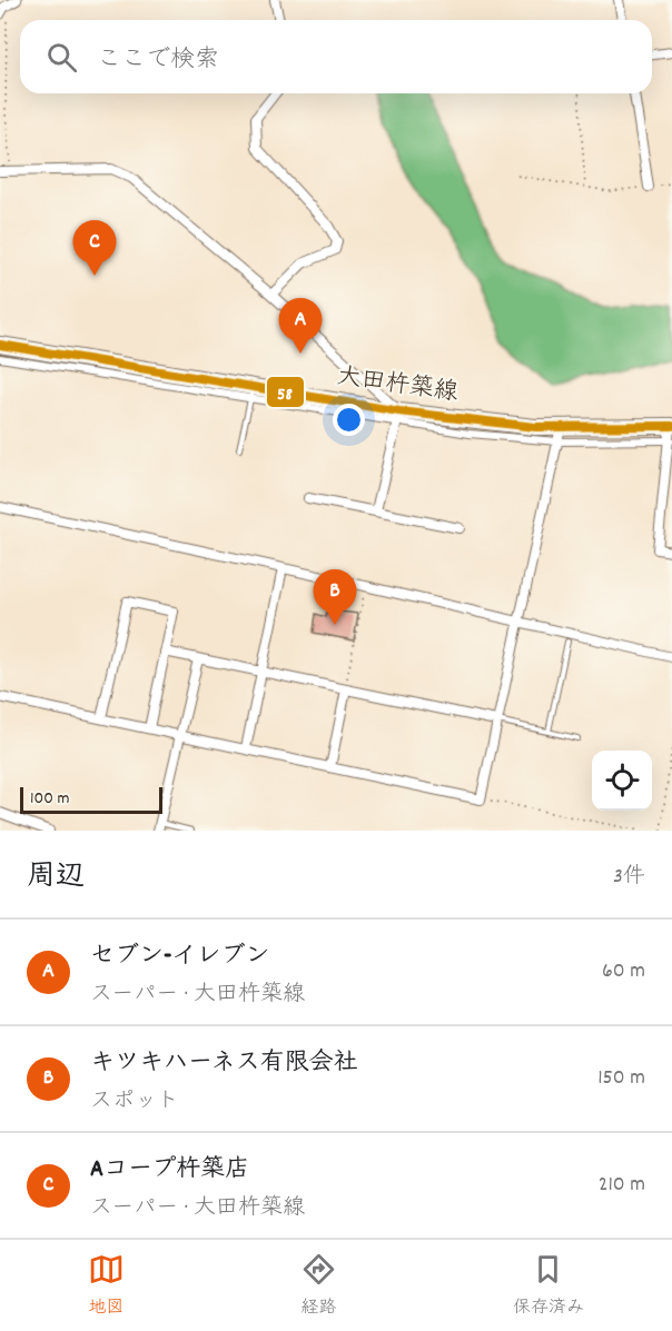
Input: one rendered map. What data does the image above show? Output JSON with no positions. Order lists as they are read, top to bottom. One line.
{"streets":{"main road":["大田杵築線"]},"lines":["transit line 58"],"scale_bar":"100 m","page":{"search":"ここで検索","pins":["C","A","B"],"scale":"100 m","heading":["周辺","3件"],"list":[{"mark":"A","name":"セブン-イレブン","note":"スーパー · 大田杵築線","value":"60 m"},{"mark":"B","name":"キツキハーネス有限会社","note":"スポット","value":"150 m"},{"mark":"C","name":"Aコープ杵築店","note":"スーパー · 大田杵築線","value":"210 m"}],"nav":["地図","経路","保存済み"]}}
